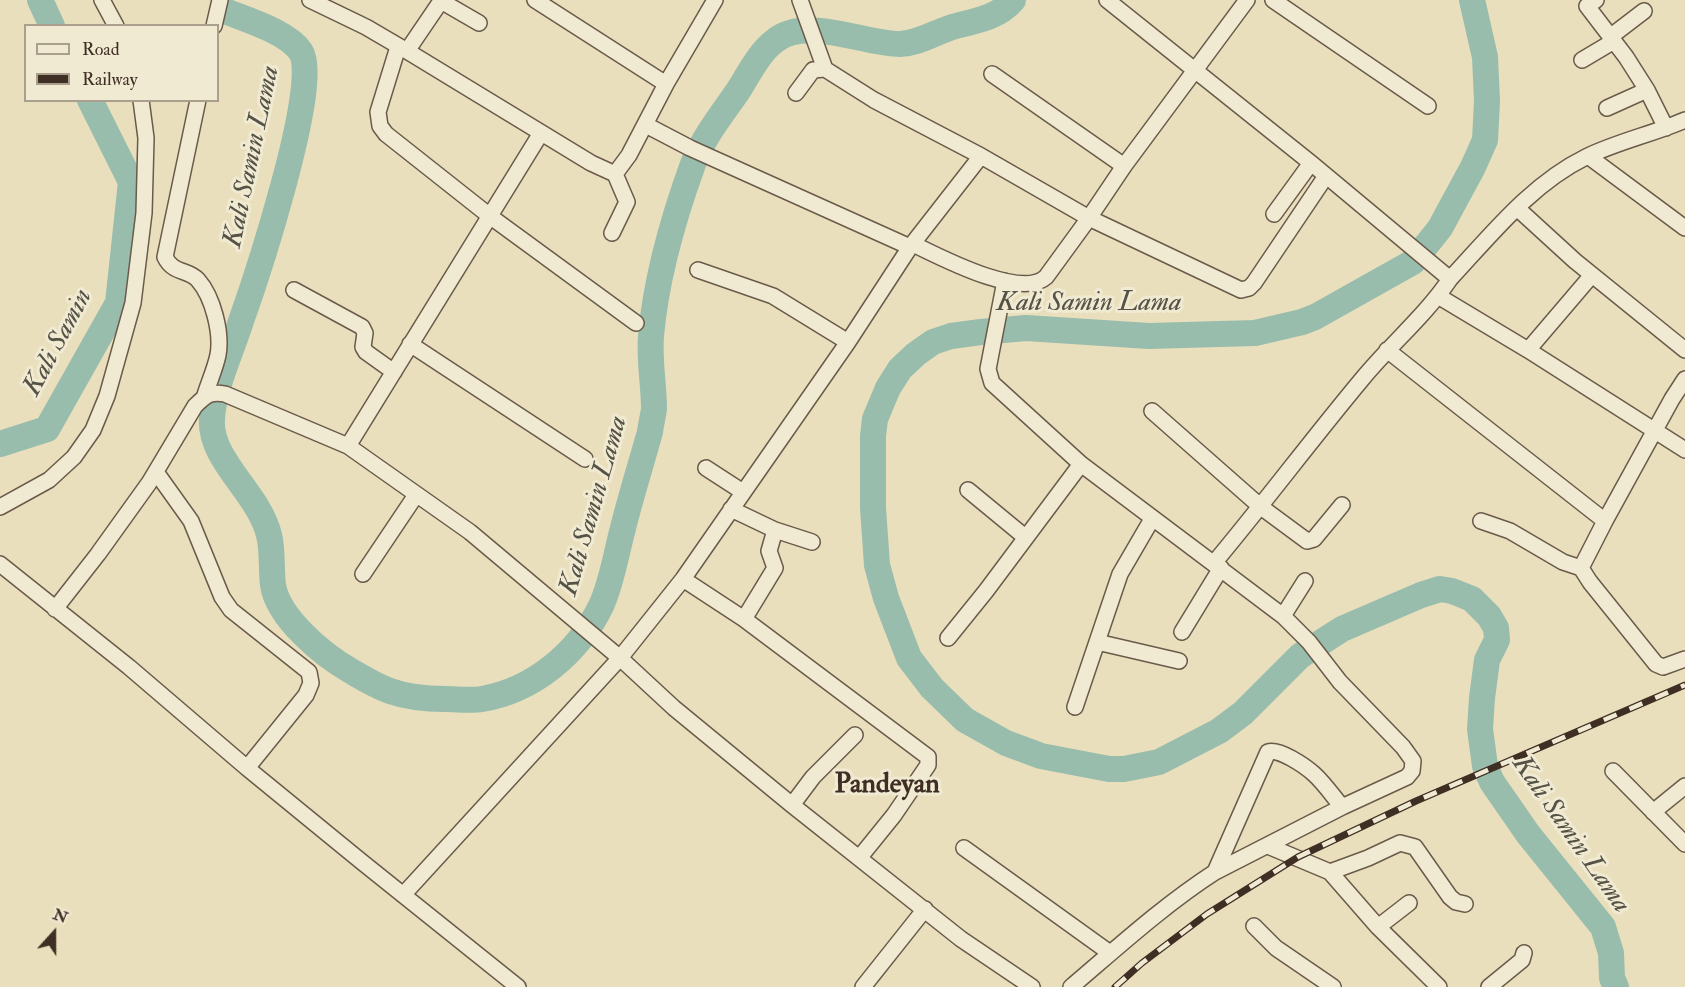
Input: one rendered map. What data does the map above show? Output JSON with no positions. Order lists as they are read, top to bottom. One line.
{"districts":["Pandeyan"],"water":["Kali Samin Lama","Kali Samin"],"legend":["Road","Railway"],"north":"top"}
